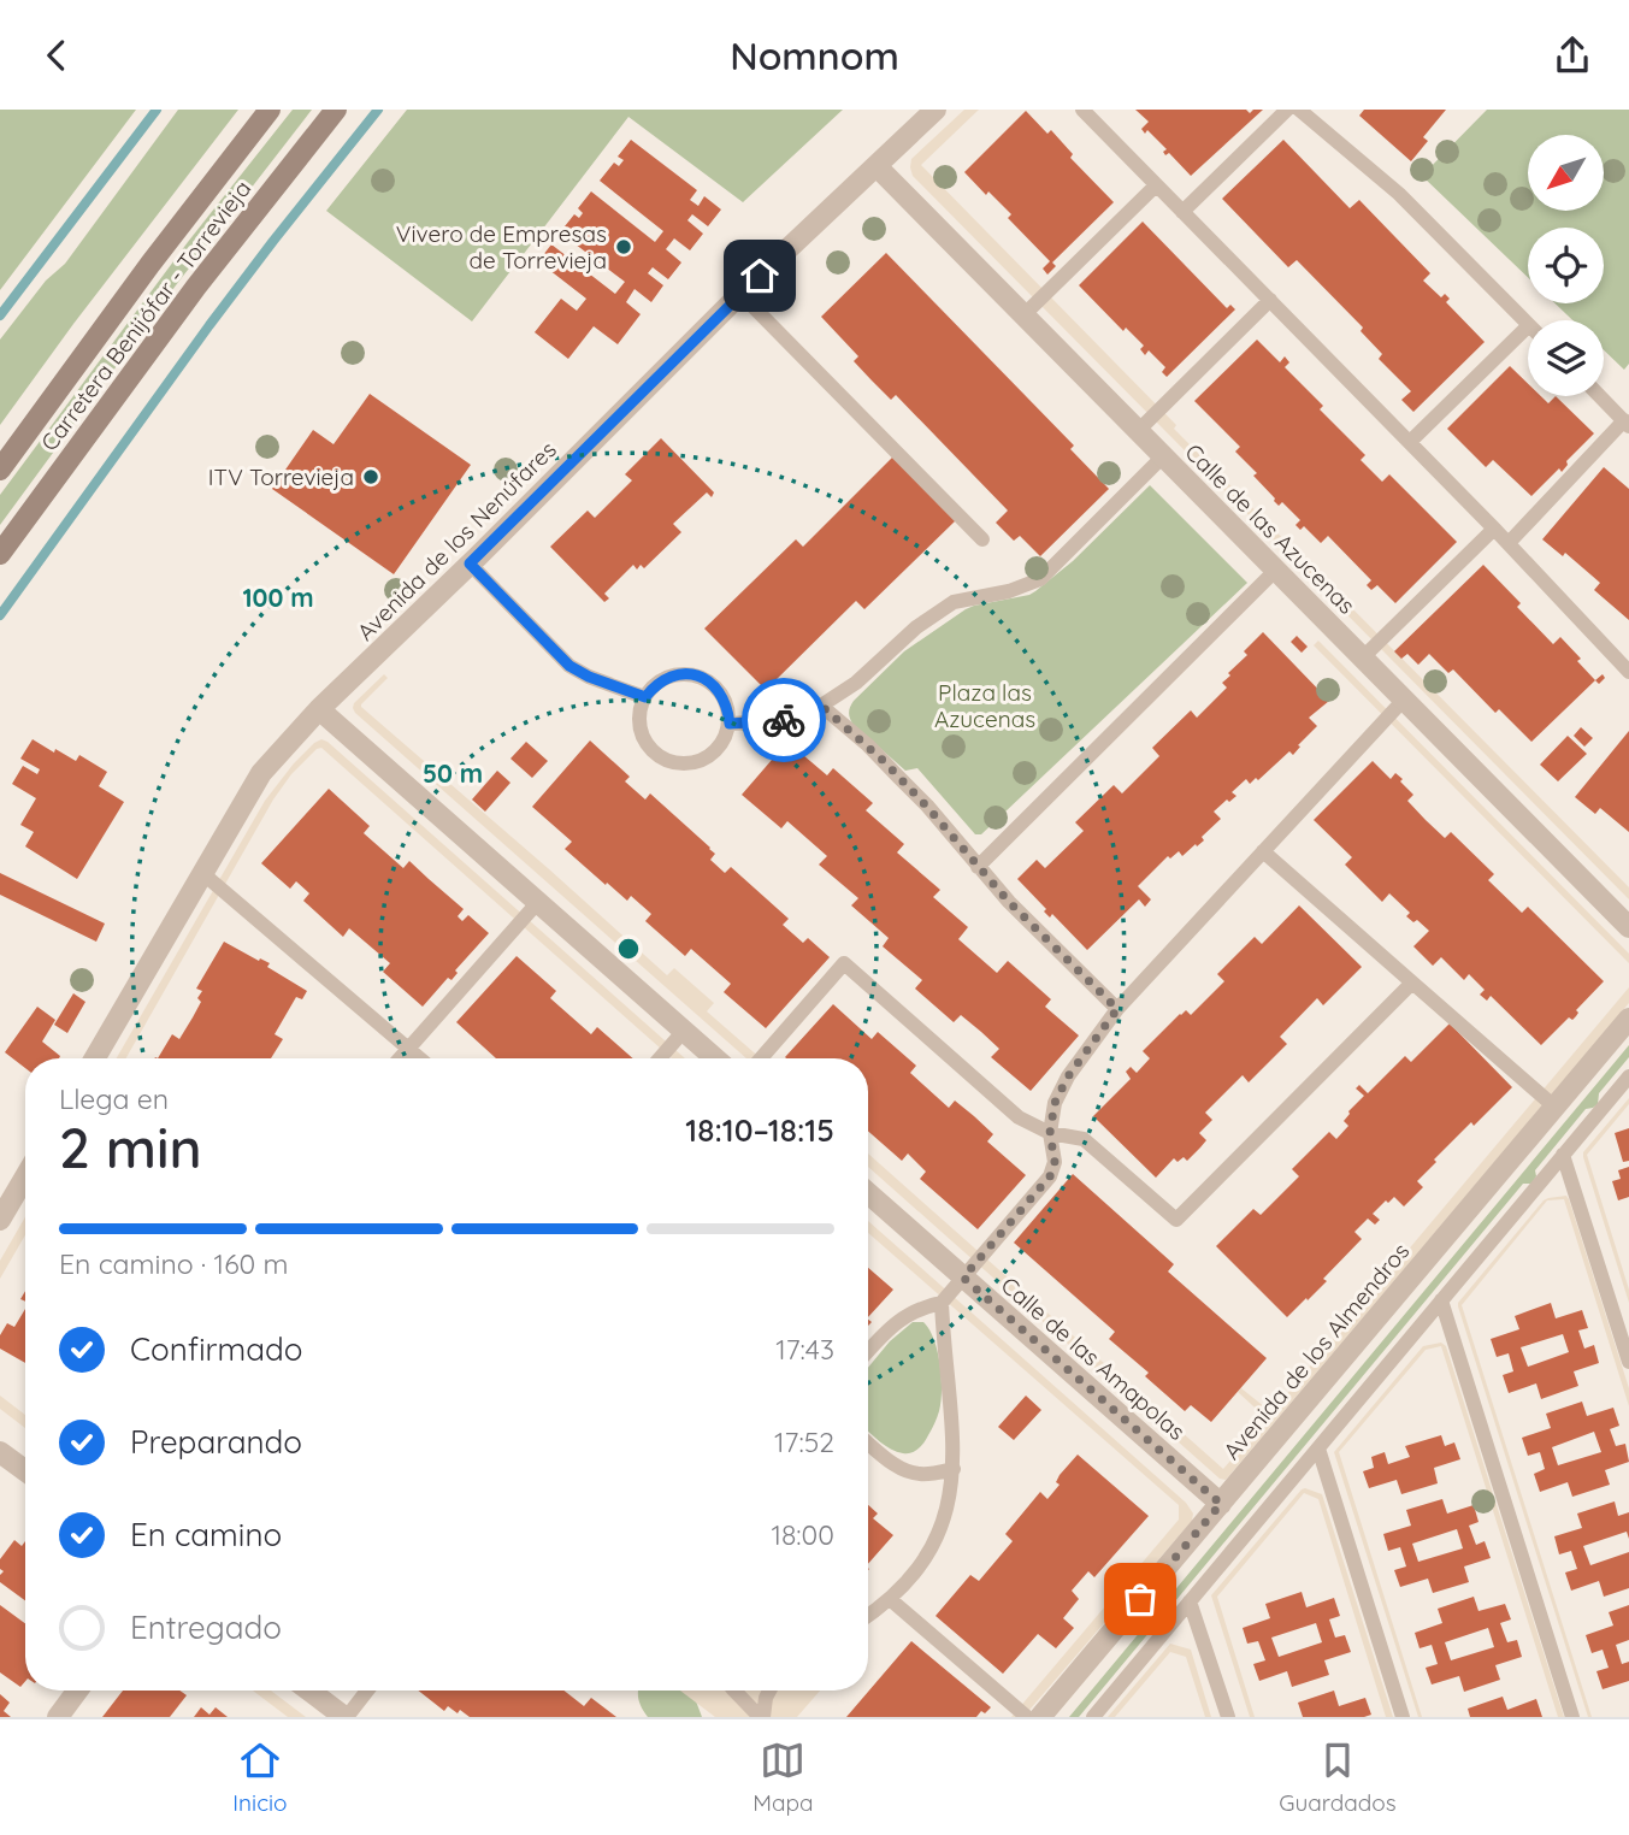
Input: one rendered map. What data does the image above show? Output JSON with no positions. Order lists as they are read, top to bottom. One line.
{"streets":{"main road":["Carretera Benijófar - Torrevieja"],"street":["Calle de las Azucenas","Avenida de los Nenúfares","Avenida de los Almendros","Calle de las Amapolas"]},"crossings":[["Calle de las Azucenas","Avenida de los Nenúfares"],["Avenida de los Almendros","Calle de las Amapolas"]],"parks":["Plaza las Azucenas"],"places":["Vivero de Empresas de Torrevieja","ITV Torrevieja"],"north":"bottom left","page":{"header":"Nomnom","heading":["2 min","Llega en","18:10–18:15"],"bar":"En camino · 160 m","list":[["Confirmado","17:43"],["Preparando","17:52"],["En camino","18:00"],"Entregado"],"tabs":["Inicio","Mapa","Guardados"]},"rings":["100 m","50 m"]}
